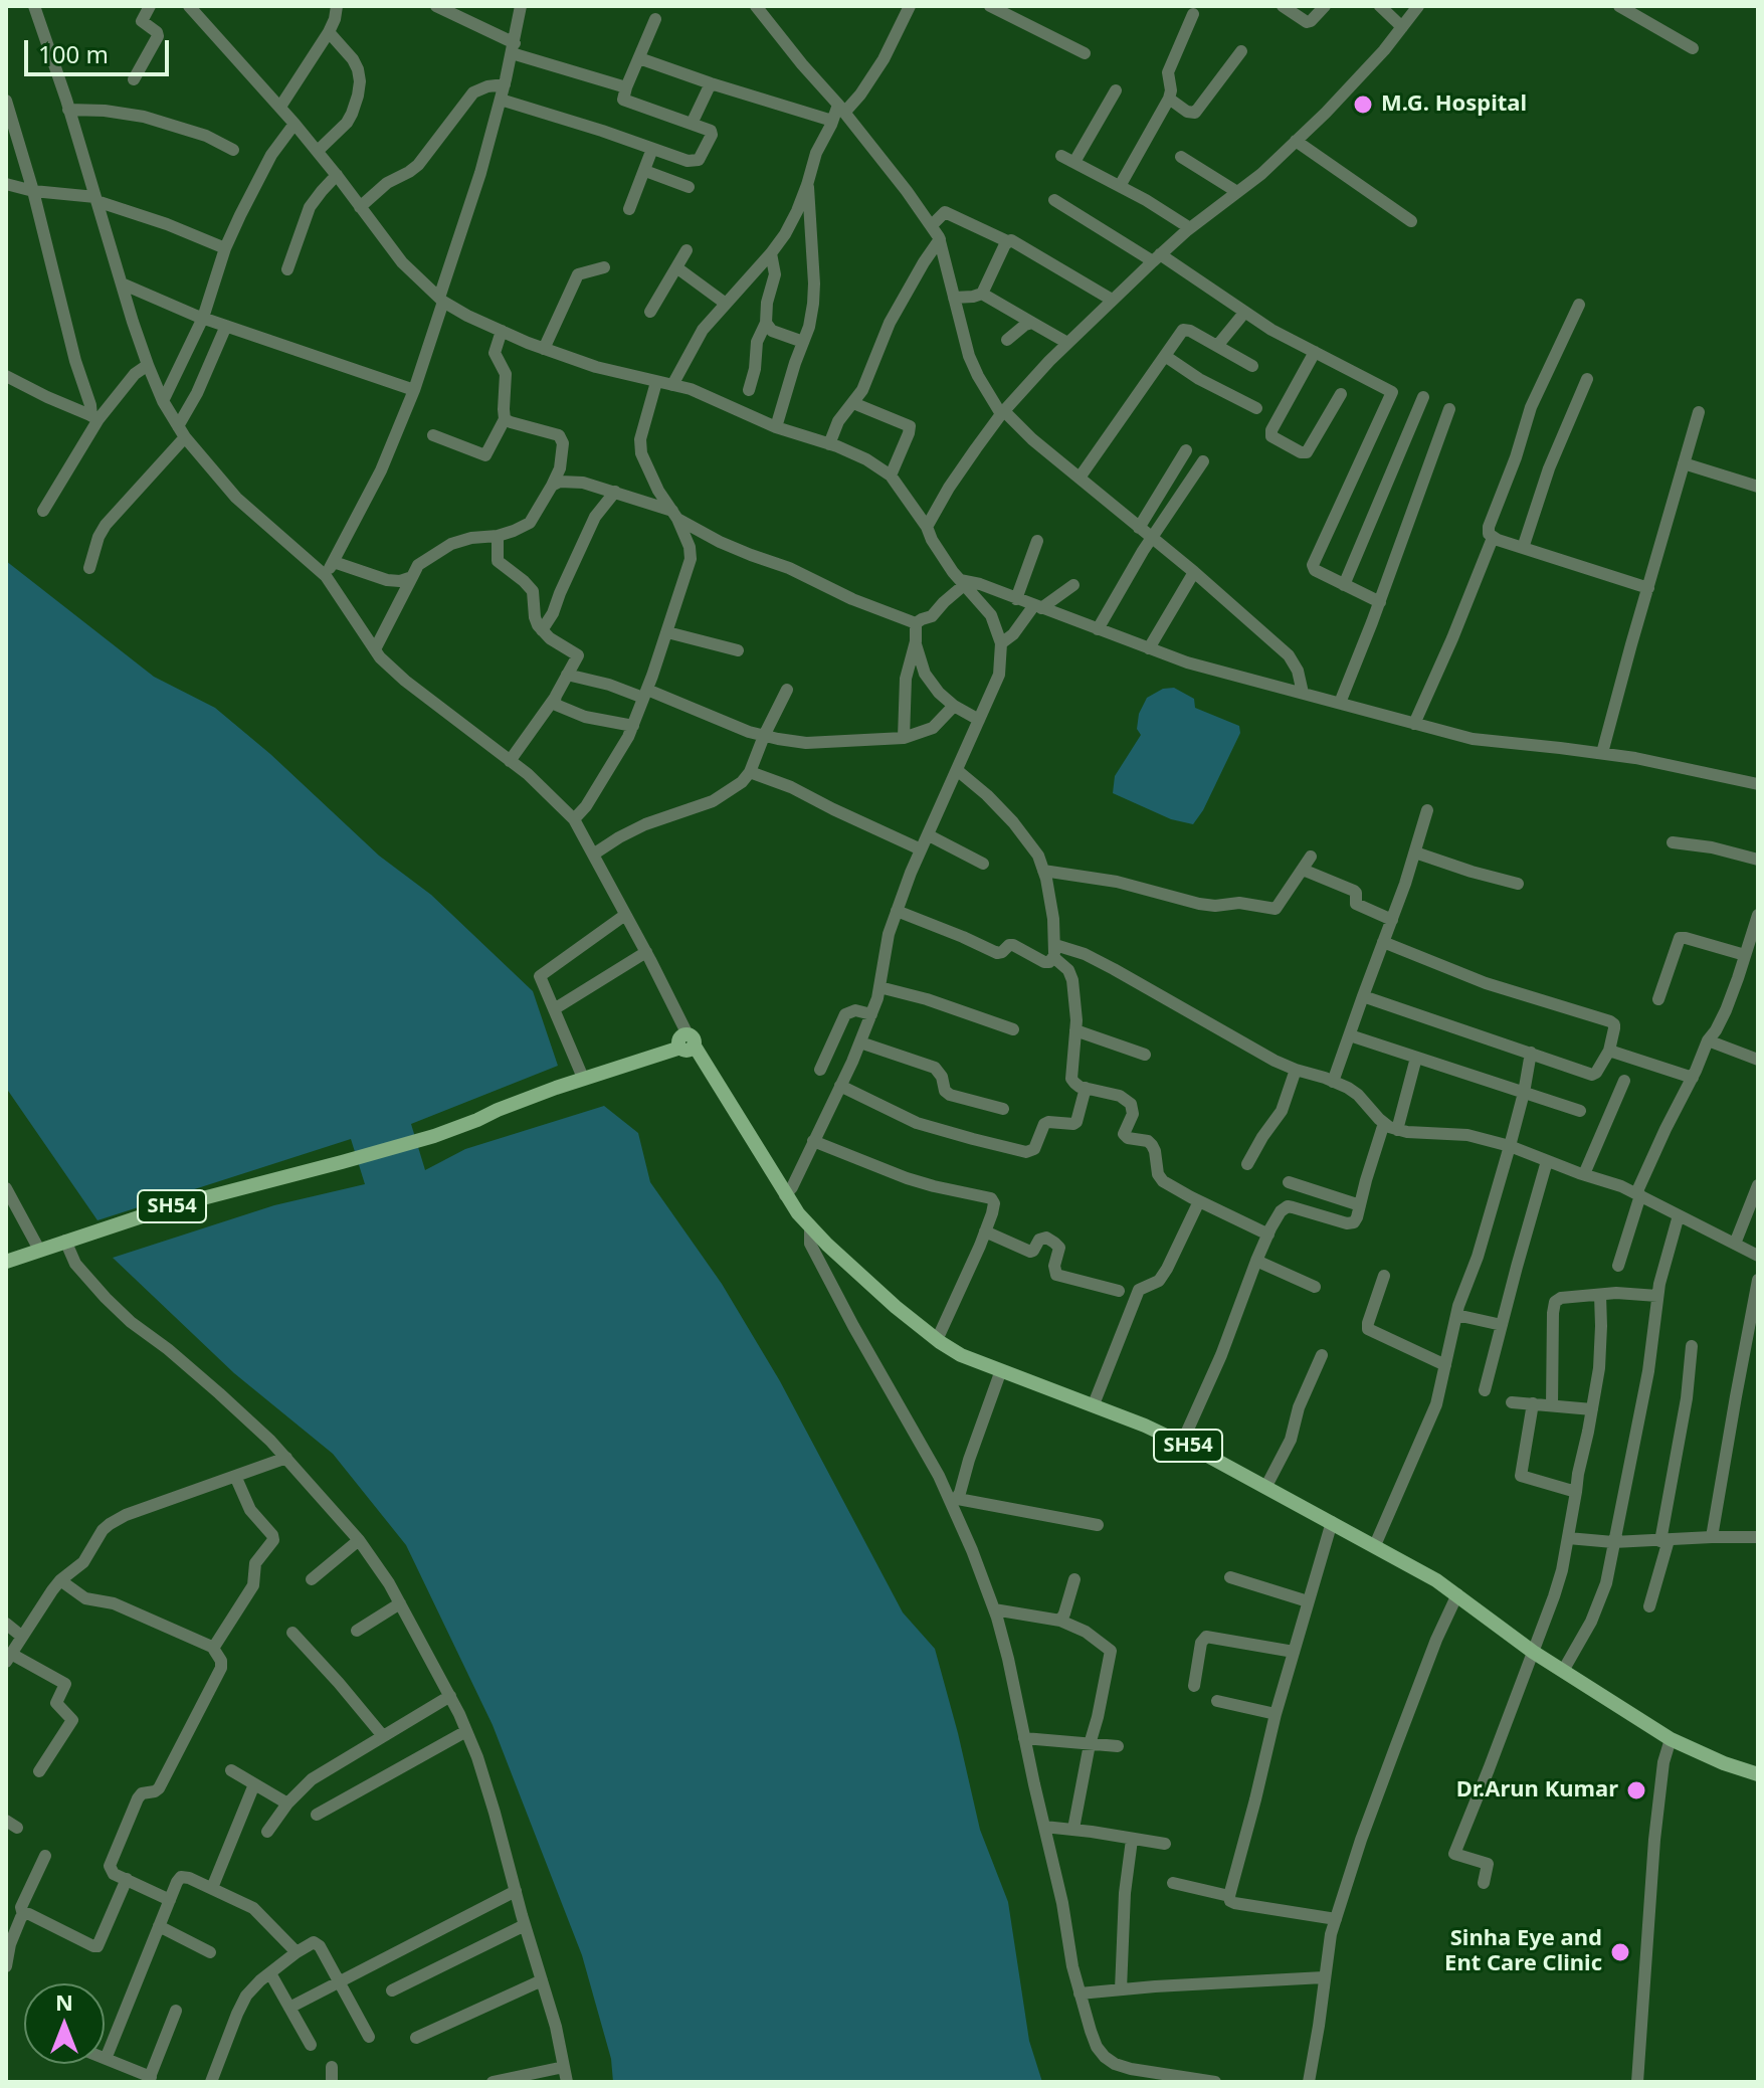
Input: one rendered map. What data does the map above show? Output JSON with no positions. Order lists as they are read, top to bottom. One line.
{"streets":{"main road":["SH54"]},"places":["M.G. Hospital","Dr.Arun Kumar","Sinha Eye and Ent Care Clinic"],"scale_bar":"100 m","north":"top"}
